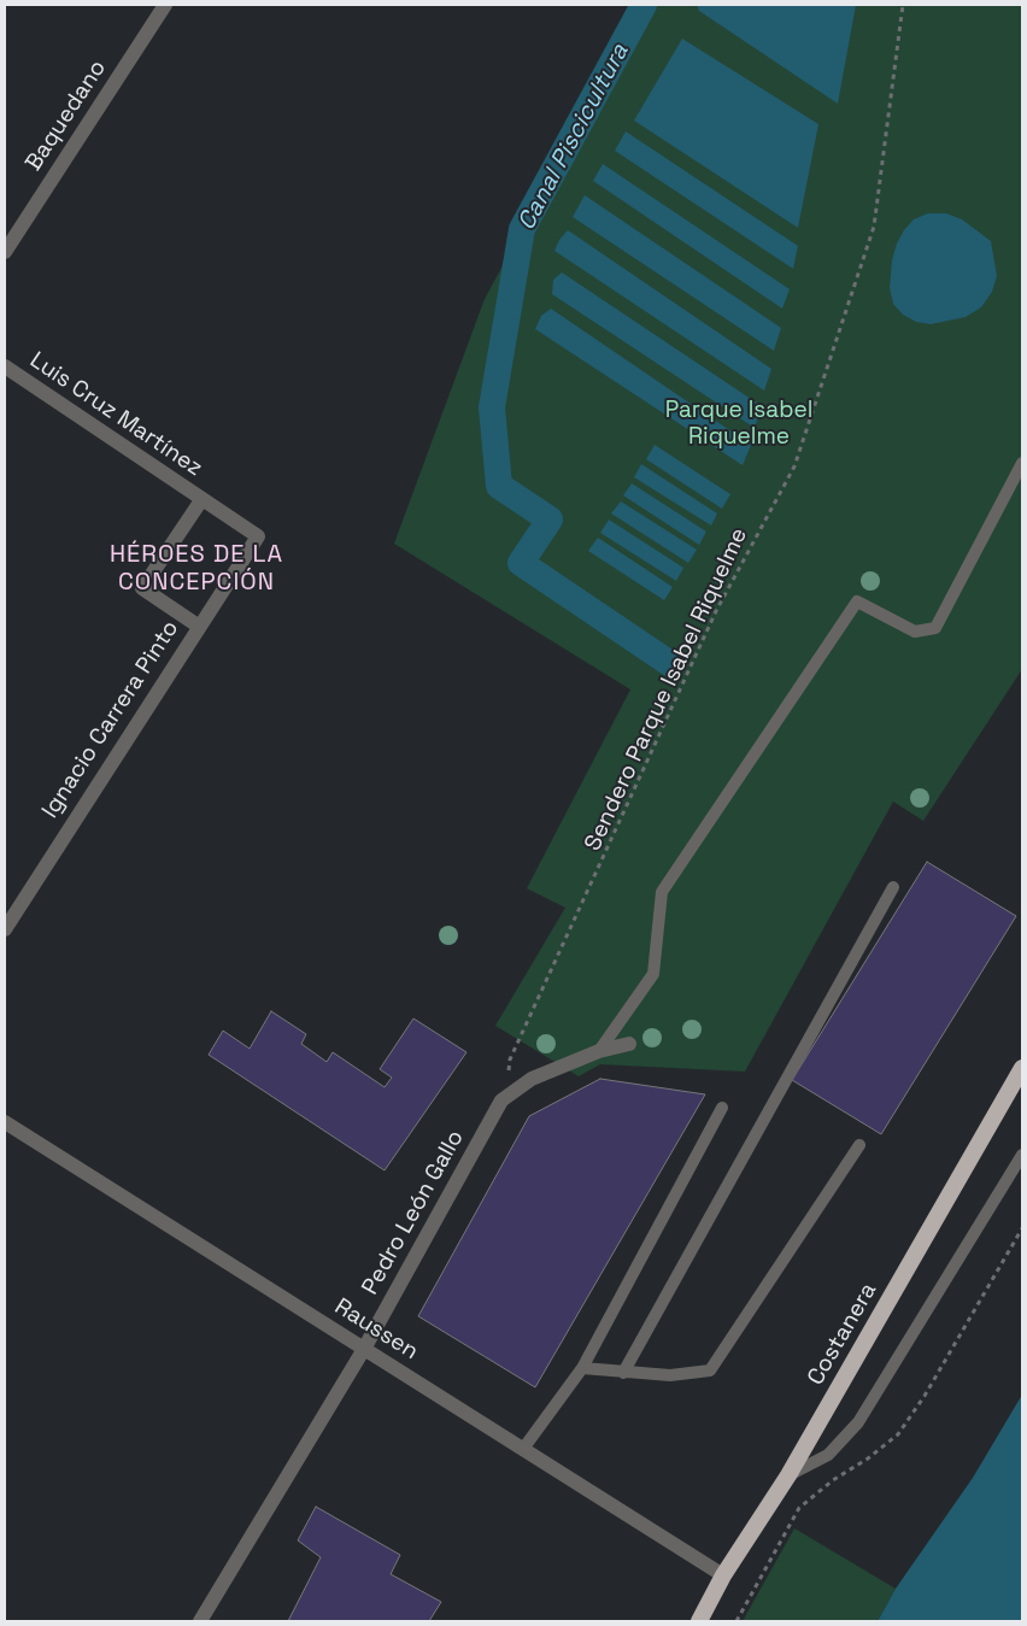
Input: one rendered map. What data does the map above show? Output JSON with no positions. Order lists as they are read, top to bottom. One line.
{"streets":{"highway":["Costanera"],"street":["Baquedano","Luis Cruz Martínez","Ignacio Carrera Pinto","Pedro León Gallo","Raussen"],"path":["Sendero Parque Isabel Riquelme"]},"crossings":[["Luis Cruz Martínez","Ignacio Carrera Pinto"],["Sendero Parque Isabel Riquelme","Pedro León Gallo"],["Pedro León Gallo","Raussen"],["Raussen","Costanera"]],"districts":["HÉROES DE LA CONCEPCIÓN"],"water":["Canal Piscicultura"],"parks":["Parque Isabel Riquelme"]}
